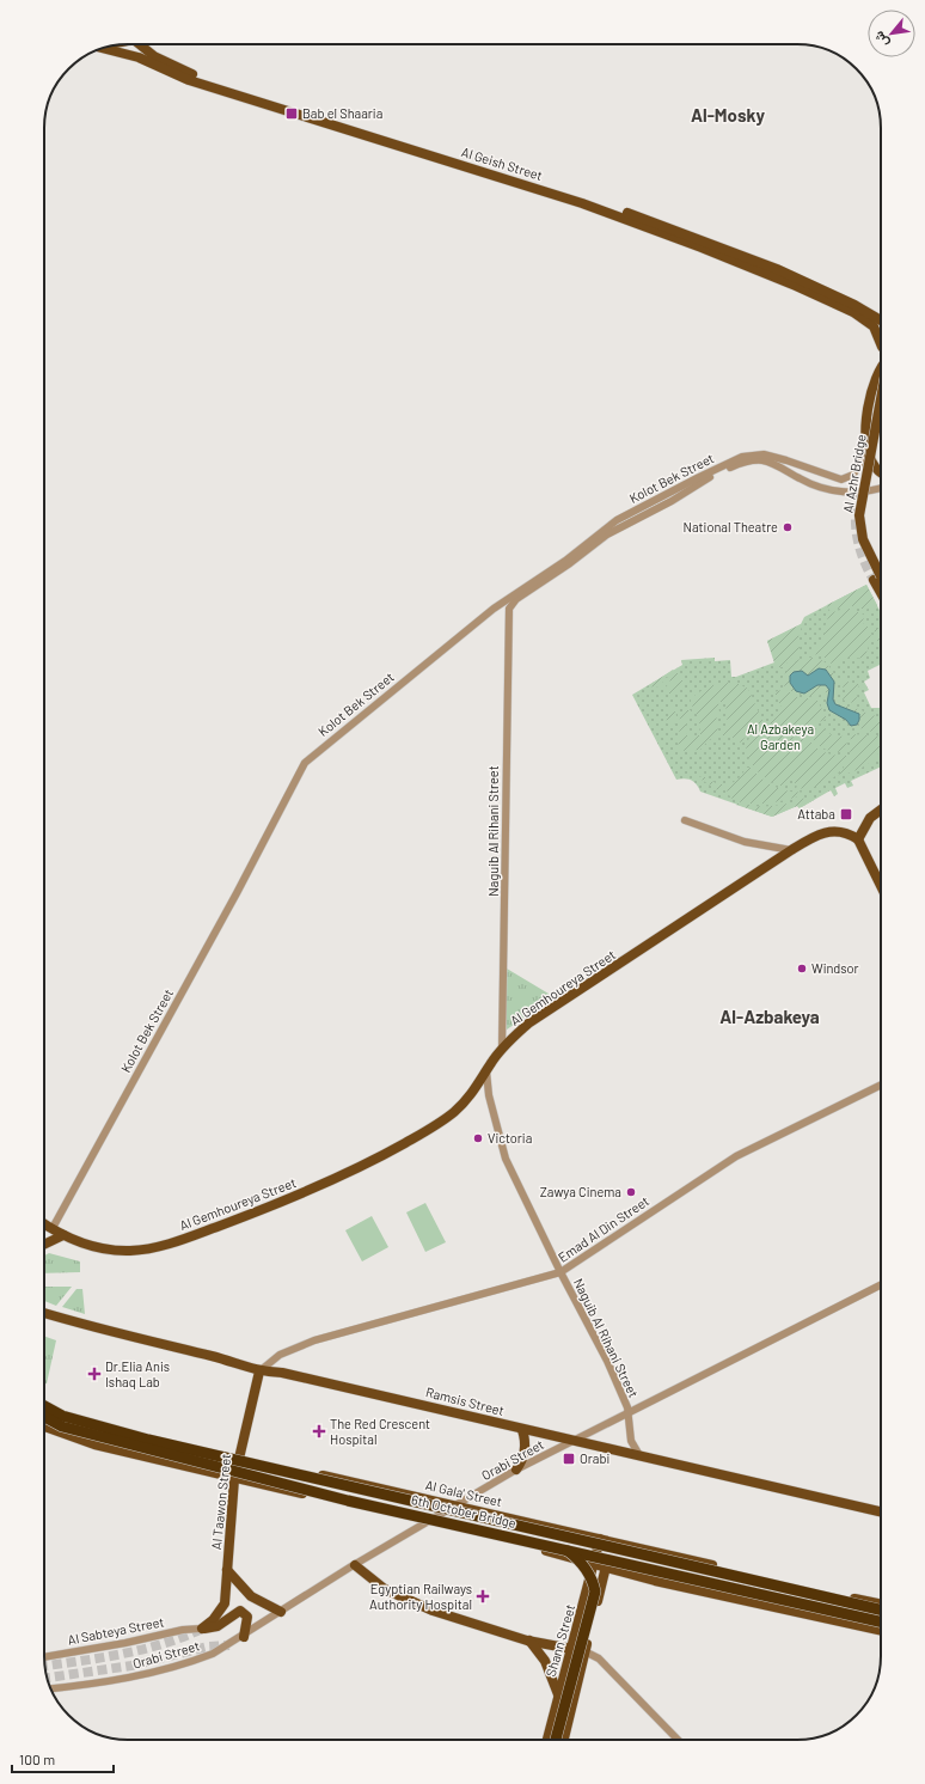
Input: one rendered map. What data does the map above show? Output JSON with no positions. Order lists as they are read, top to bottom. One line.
{"streets":{"highway":["6th October Bridge"],"main road":["Al Geish Street","Al Azhr Bridge","Al Gemhoureya Street","Ramsis Street","Al Gala' Street","Al Taawon Street","Shann Street"],"street":["Kolot Bek Street","Naguib Al Rihani Street","Emad Al Din Street","Orabi Street","Al Sabteya Street"]},"crossings":[["Kolot Bek Street","Naguib Al Rihani Street"],["Kolot Bek Street","Al Gemhoureya Street"],["Naguib Al Rihani Street","Al Gemhoureya Street"],["Naguib Al Rihani Street","Emad Al Din Street"],["Naguib Al Rihani Street","Ramsis Street"],["Naguib Al Rihani Street","Orabi Street"],["Emad Al Din Street","Ramsis Street"],["Emad Al Din Street","Al Taawon Street"],["Ramsis Street","Orabi Street"],["Ramsis Street","Al Taawon Street"],["Orabi Street","Al Gala' Street"],["Al Gala' Street","Al Taawon Street"],["Al Gala' Street","Shann Street"],["Al Taawon Street","Al Sabteya Street"]],"districts":["Al-Mosky","Al-Azbakeya"],"parks":["Al Azbakeya Garden"],"places":{"transit":["Bab el Shaaria","Attaba","Orabi"],"other":["National Theatre","Windsor","Victoria","Zawya Cinema"],"health":["Dr.Elia Anis Ishaq Lab","The Red Crescent Hospital","Egyptian Railways Authority Hospital"]},"scale_bar":"100 m","north":"bottom left"}
